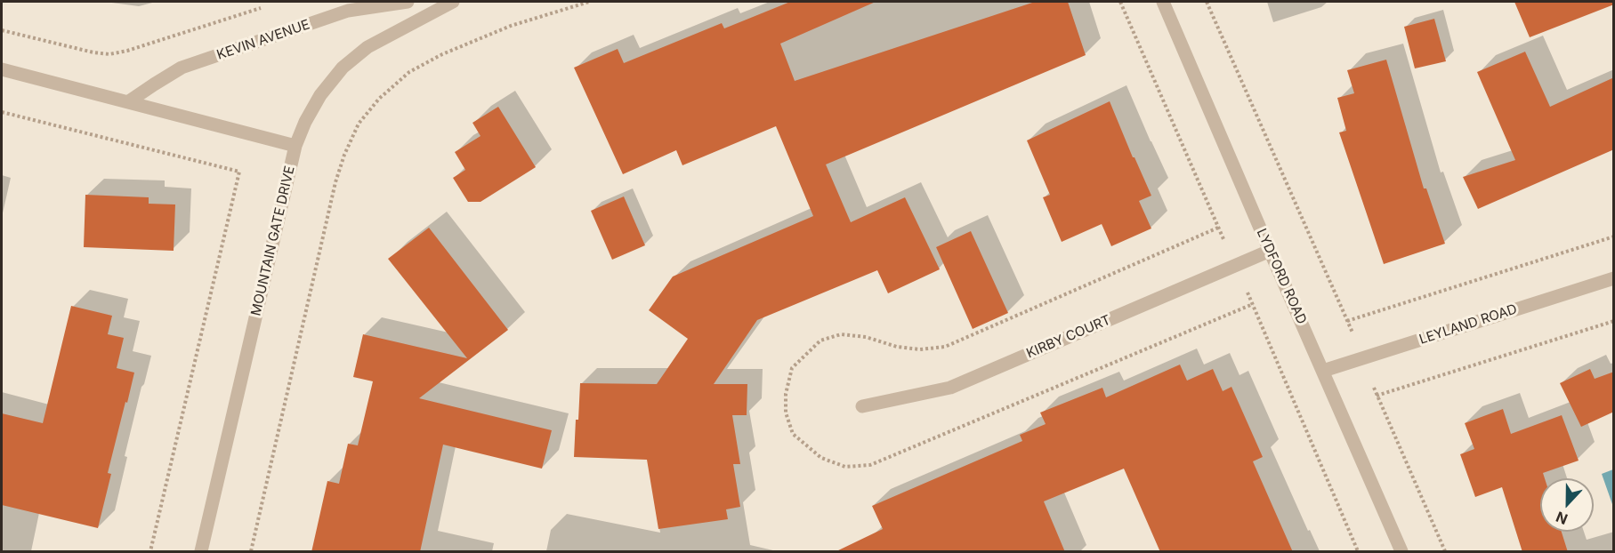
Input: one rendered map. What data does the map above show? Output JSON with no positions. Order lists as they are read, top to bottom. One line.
{"streets":{"street":["KEVIN AVENUE","MOUNTAIN GATE DRIVE","LYDFORD ROAD","LEYLAND ROAD","KIRBY COURT"]},"crossings":[["LYDFORD ROAD","LEYLAND ROAD"],["LYDFORD ROAD","KIRBY COURT"]],"north":"bottom"}
